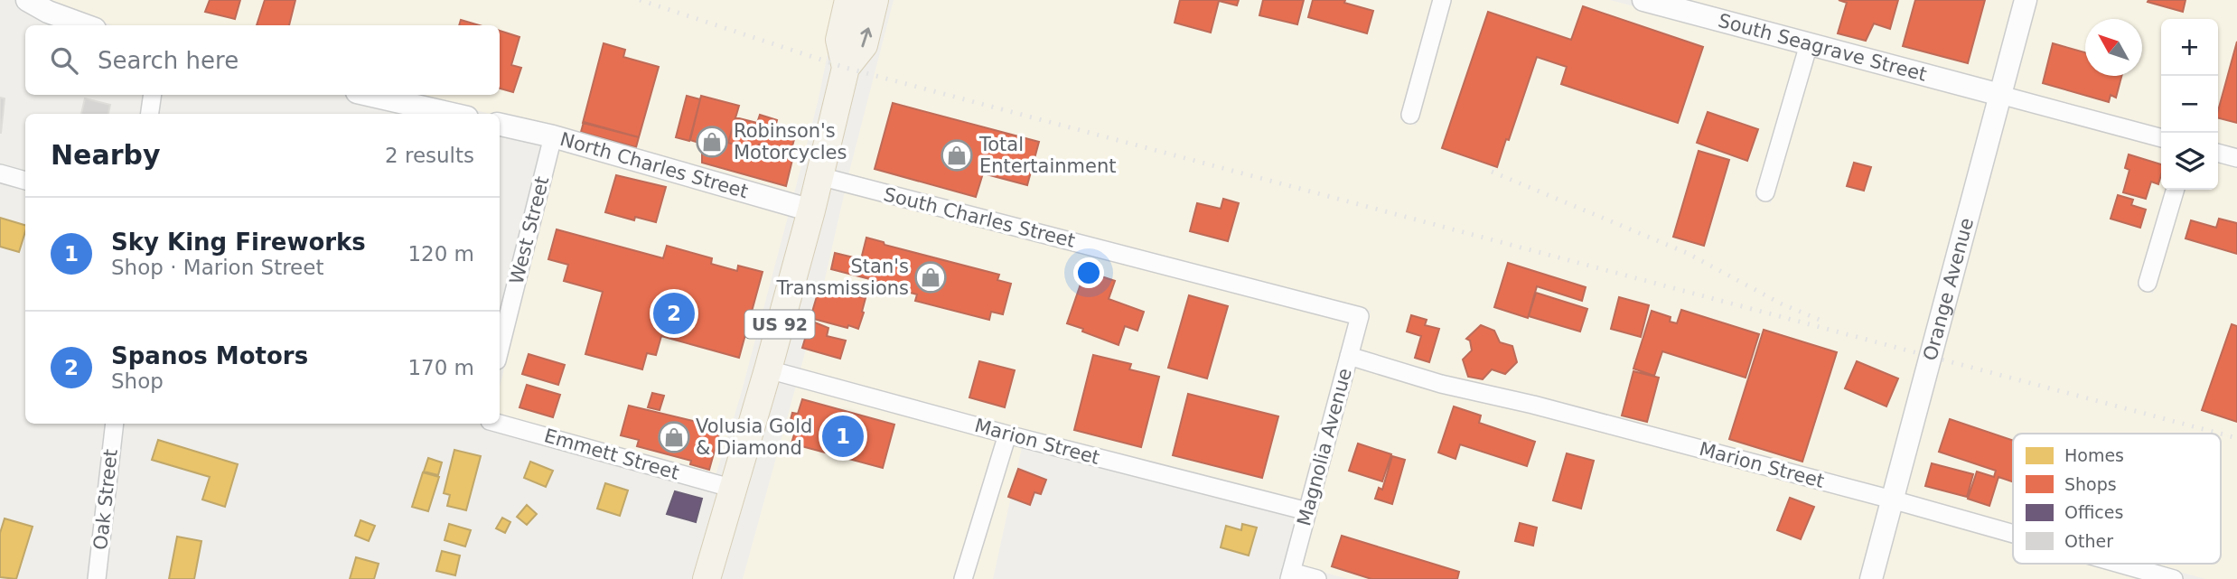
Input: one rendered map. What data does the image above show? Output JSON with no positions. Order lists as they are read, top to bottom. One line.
{"streets":{"main road":["US 92"],"street":["South Seagrave Street","North Charles Street","South Charles Street","West Street","Orange Avenue","Marion Street","Magnolia Avenue","Emmett Street","Oak Street"]},"crossings":[["South Seagrave Street","Orange Avenue"],["North Charles Street","West Street"],["North Charles Street","US 92"],["South Charles Street","US 92"],["South Charles Street","Magnolia Avenue"],["Orange Avenue","Marion Street"],["US 92","Marion Street"],["US 92","Emmett Street"],["Marion Street","Magnolia Avenue"]],"places":{"shop":["Robinson's Motorcycles","Total Entertainment","Stan's Transmissions","Volusia Gold & Diamond"]},"legend":["Homes","Shops","Offices","Other"],"north":"top left","page":{"map_buttons":["+","−"],"search":"Search here","heading":["Nearby","2 results"],"list":[{"mark":"1","name":"Sky King Fireworks","note":"Shop · Marion Street","value":"120 m"},{"mark":"2","name":"Spanos Motors","note":"Shop","value":"170 m"}],"pins":["2","1"]}}
